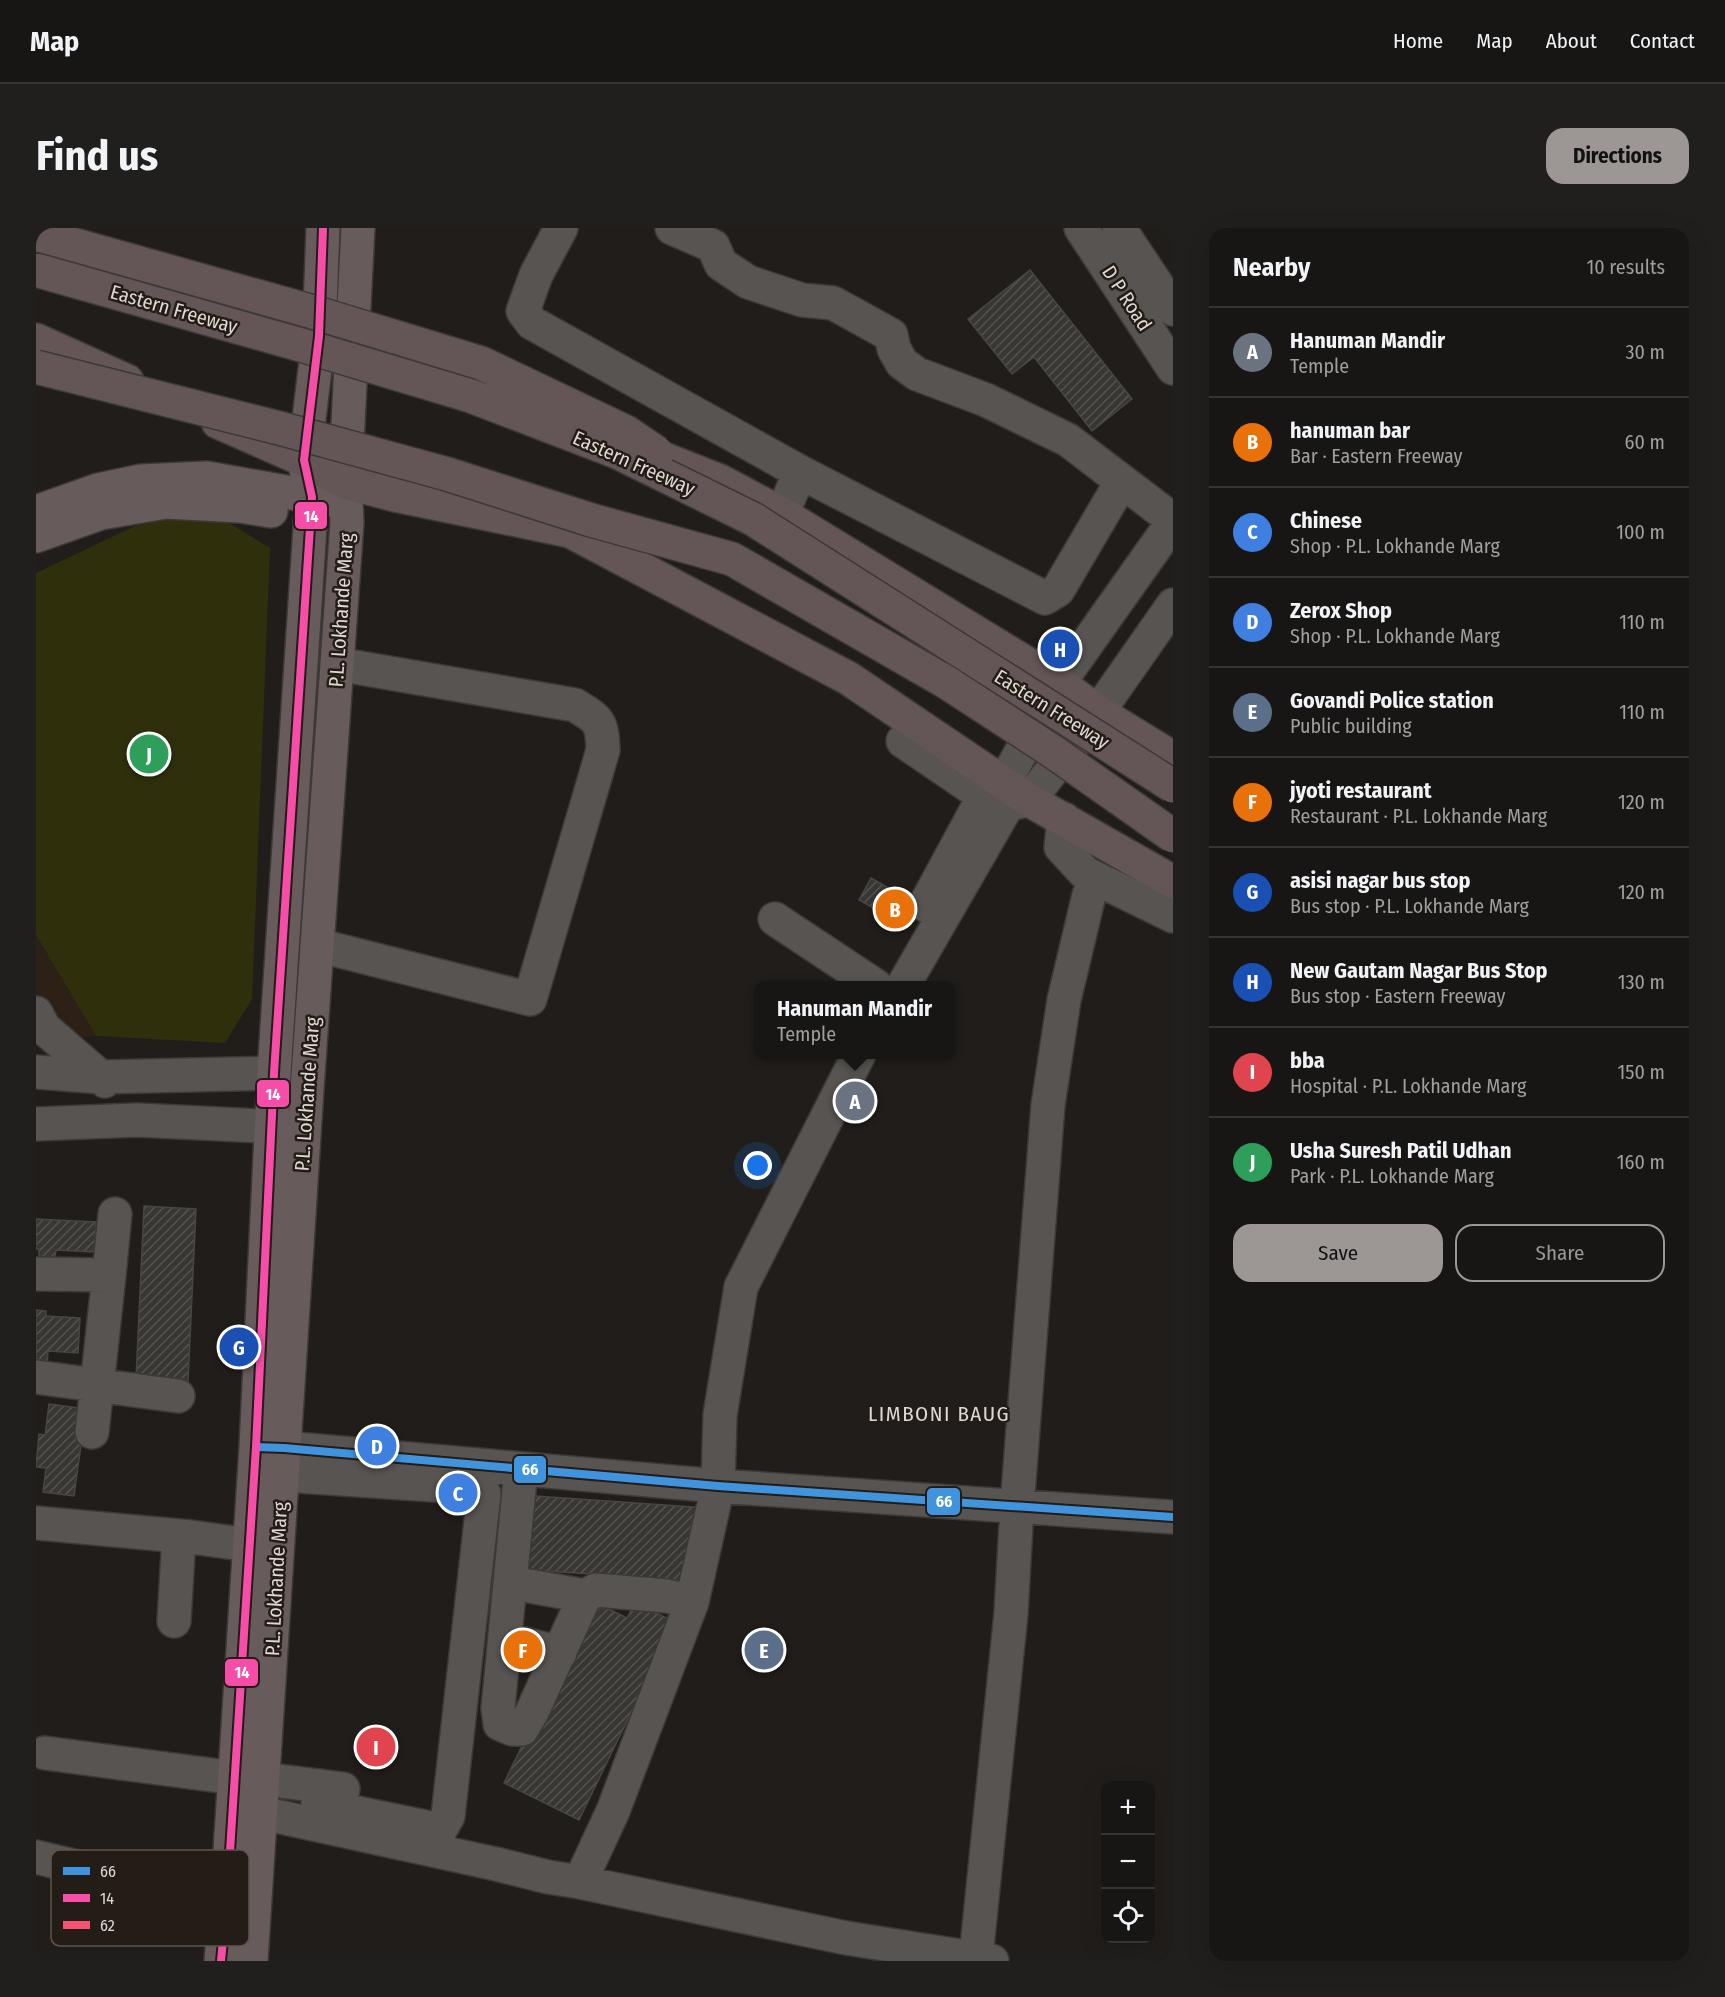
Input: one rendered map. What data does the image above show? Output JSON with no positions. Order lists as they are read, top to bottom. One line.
{"streets":{"highway":["Eastern Freeway"],"main road":["P.L. Lokhande Marg"],"street":["D P Road"]},"districts":["LIMBONI BAUG"],"lines":["transit line 14","transit line 66"],"legend":["66","14","62"],"page":{"header":"Map","nav":["Home","Map","About","Contact"],"buttons":["Directions",["Save","Share"]],"title":"Find us","heading":["Nearby","10 results"],"list":[{"mark":"A","name":"Hanuman Mandir","note":"Temple","value":"30 m"},{"mark":"B","name":"hanuman bar","note":"Bar · Eastern Freeway","value":"60 m"},{"mark":"C","name":"Chinese","note":"Shop · P.L. Lokhande Marg","value":"100 m"},{"mark":"D","name":"Zerox Shop","note":"Shop · P.L. Lokhande Marg","value":"110 m"},{"mark":"E","name":"Govandi Police station","note":"Public building","value":"110 m"},{"mark":"F","name":"jyoti restaurant","note":"Restaurant · P.L. Lokhande Marg","value":"120 m"},{"mark":"G","name":"asisi nagar bus stop","note":"Bus stop · P.L. Lokhande Marg","value":"120 m"},{"mark":"H","name":"New Gautam Nagar Bus Stop","note":"Bus stop · Eastern Freeway","value":"130 m"},{"mark":"I","name":"bba","note":"Hospital · P.L. Lokhande Marg","value":"150 m"},{"mark":"J","name":"Usha Suresh Patil Udhan","note":"Park · P.L. Lokhande Marg","value":"160 m"}],"pins":["H","J","B","A","G","D","C","E","F","I"],"popup":["Hanuman Mandir","Temple"],"map_buttons":["+","−"]}}
